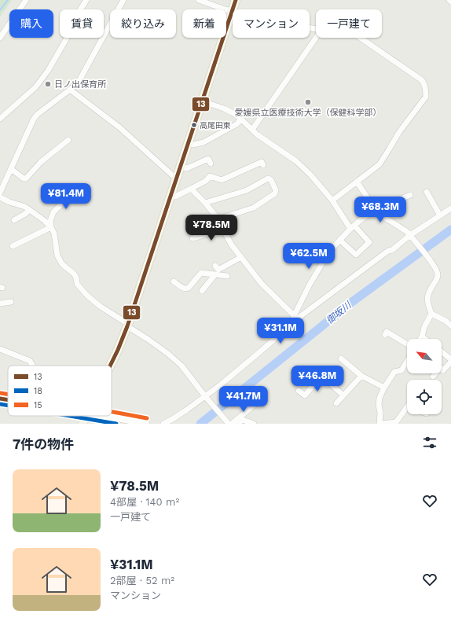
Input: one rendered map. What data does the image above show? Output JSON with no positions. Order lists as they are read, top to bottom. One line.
{"water":["御坂川"],"places":["日ノ出保育所","愛媛県立医療技術大学（保健科学部）","高尾田東"],"lines":["transit line 13","transit line 15","transit line 18"],"legend":["13","18","15"],"north":"top left","page":{"chip":["購入","賃貸","絞り込み","新着","マンション","一戸建て"],"price":["¥81.4M","¥68.3M","¥78.5M","¥62.5M","¥31.1M","¥46.8M","¥41.7M"],"heading":"7件の物件","list":[{"name":"¥78.5M","note":"4部屋 · 140 m² · 一戸建て"},{"name":"¥31.1M","note":"2部屋 · 52 m² · マンション"}]}}
